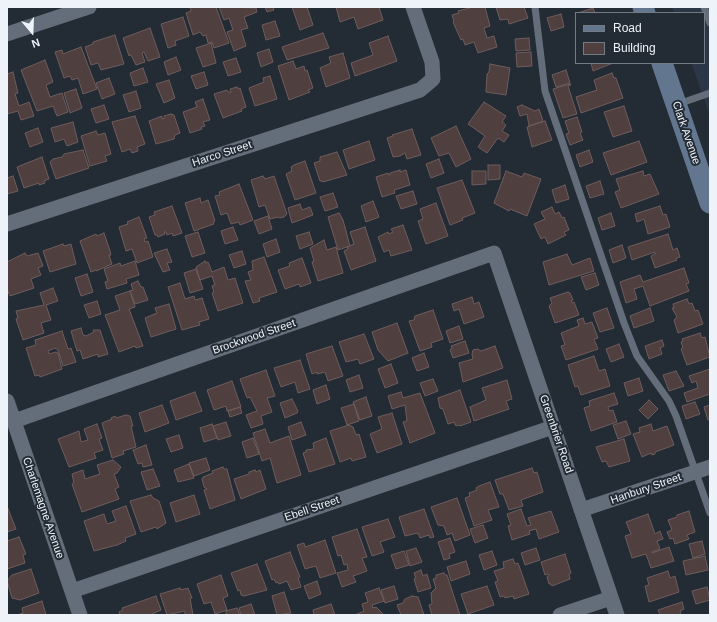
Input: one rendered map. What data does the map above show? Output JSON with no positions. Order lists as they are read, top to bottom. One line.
{"streets":{"main road":["Clark Avenue"],"street":["Harco Street","Brockwood Street","Greenbrier Road","Hanbury Street","Charlemagne Avenue","Ebell Street"]},"crossings":[["Brockwood Street","Greenbrier Road"],["Brockwood Street","Charlemagne Avenue"],["Greenbrier Road","Hanbury Street"],["Greenbrier Road","Ebell Street"],["Charlemagne Avenue","Ebell Street"]],"legend":["Road","Building"],"north":"bottom"}
